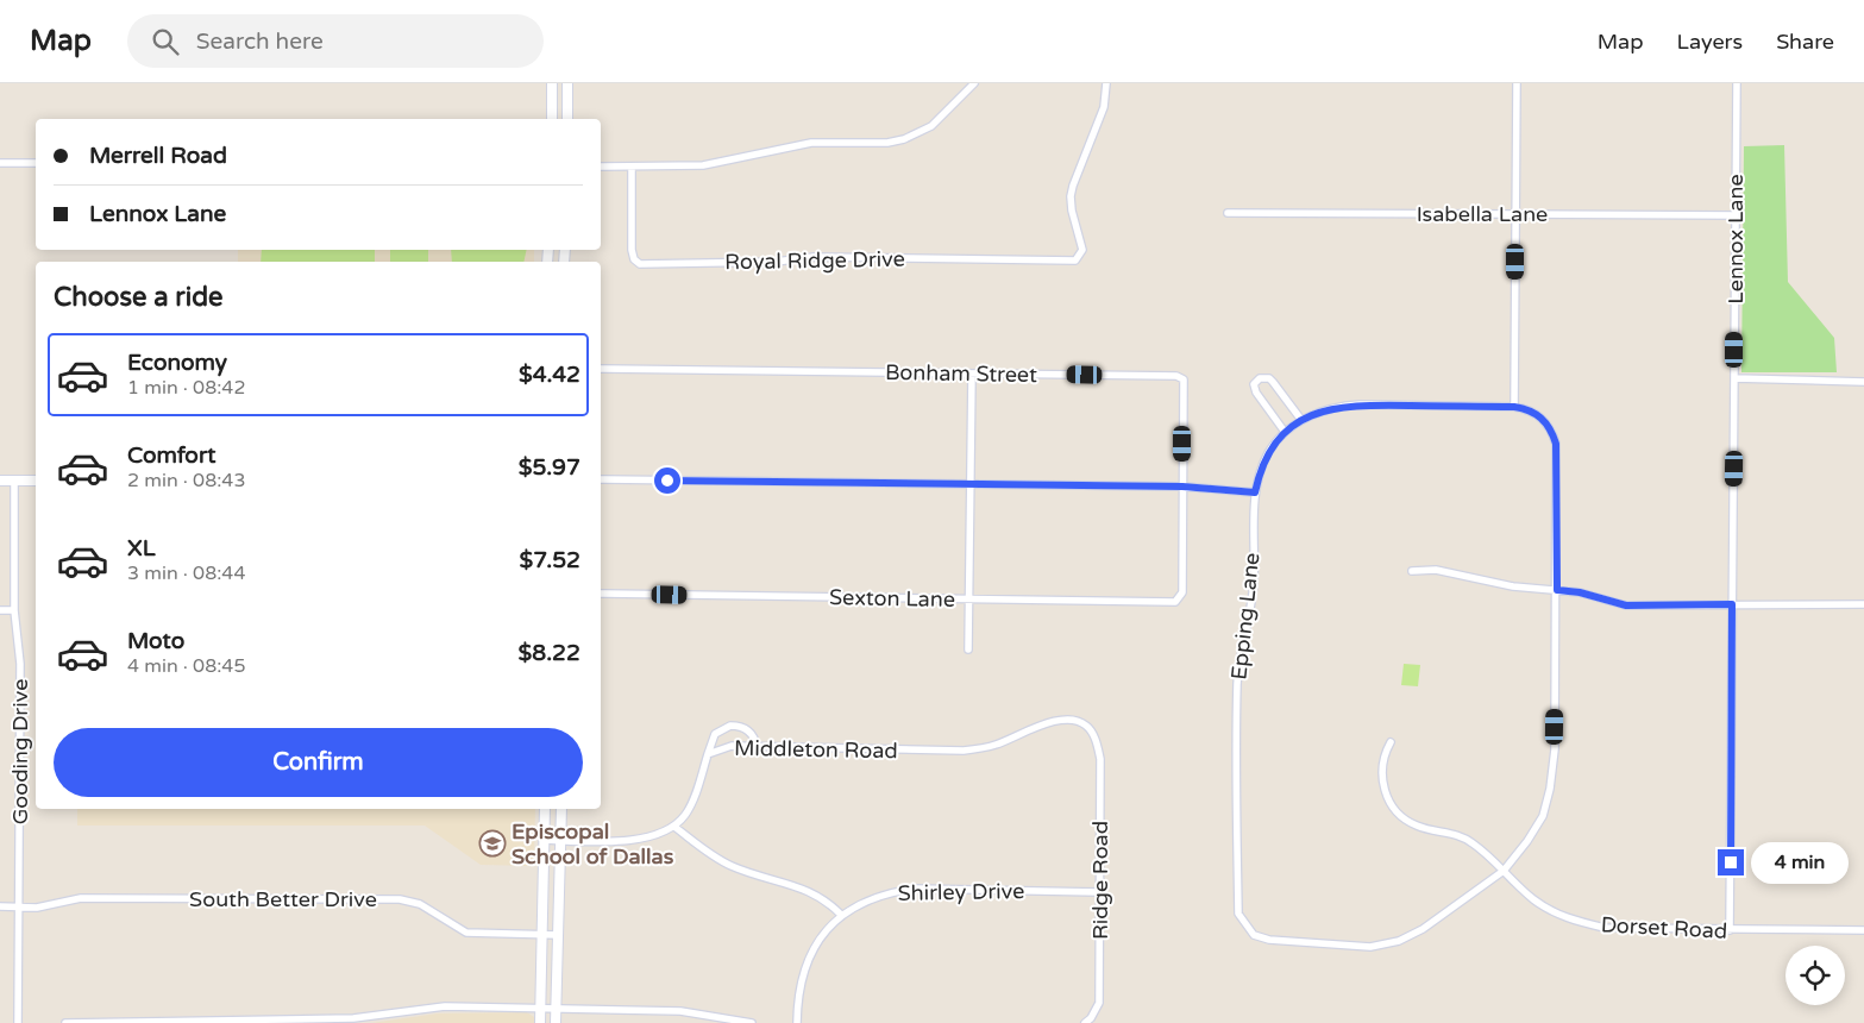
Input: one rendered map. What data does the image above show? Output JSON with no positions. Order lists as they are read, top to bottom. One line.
{"streets":{"street":["Isabella Lane","Lennox Lane","Royal Ridge Drive","Bonham Street","Sexton Lane","Epping Lane","Middleton Road","Gooding Drive","Ridge Road","Shirley Drive","South Better Drive","Dorset Road"]},"crossings":[["Isabella Lane","Lennox Lane"],["Lennox Lane","Dorset Road"],["Bonham Street","Sexton Lane"],["Epping Lane","Dorset Road"],["Middleton Road","Ridge Road"],["Gooding Drive","South Better Drive"],["Ridge Road","Shirley Drive"]],"places":{"school or university":["Episcopal School of Dallas"]},"page":{"header":"Map","search":"Search here","nav":["Map","Layers","Share"],"banner":["Merrell Road","Lennox Lane"],"heading":"Choose a ride","list":[{"name":"Economy","note":"1 min · 08:42","value":"$4.42"},{"name":"Comfort","note":"2 min · 08:43","value":"$5.97"},{"name":"XL","note":"3 min · 08:44","value":"$7.52"},{"name":"Moto","note":"4 min · 08:45","value":"$8.22"}],"buttons":"Confirm","bubble":"4 min"}}
